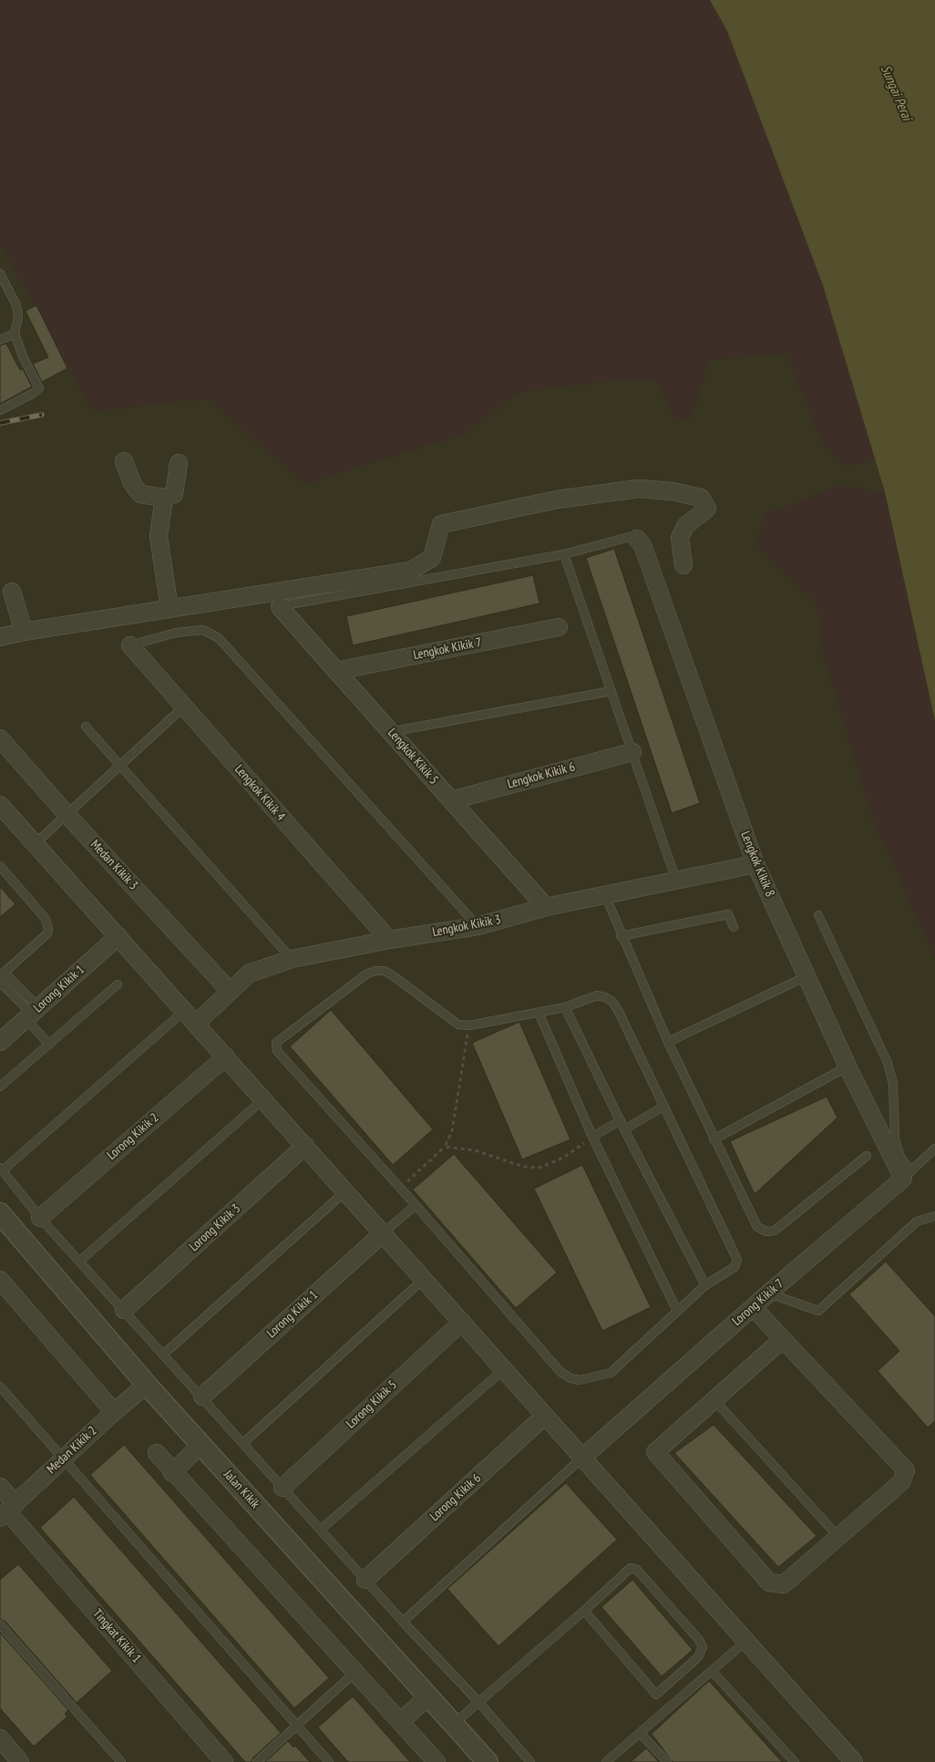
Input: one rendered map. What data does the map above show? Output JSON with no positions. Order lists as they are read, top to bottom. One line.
{"streets":{"street":["Lengkok Kikik 7","Lengkok Kikik 5","Lengkok Kikik 6","Lengkok Kikik 4","Lengkok Kikik 8","Medan Kikik 3","Lengkok Kikik 3","Lorong Kikik 1","Lorong Kikik 2","Lorong Kikik 3","Lorong Kikik 7","Lorong Kikik 5","Medan Kikik 2","Jalan Kikik","Lorong Kikik 6","Tingkat Kikik 1"]},"crossings":[["Lengkok Kikik 7","Lengkok Kikik 5"],["Lengkok Kikik 5","Lengkok Kikik 6"],["Lengkok Kikik 5","Lengkok Kikik 3"],["Lengkok Kikik 4","Lengkok Kikik 3"],["Lengkok Kikik 8","Lengkok Kikik 3"],["Lengkok Kikik 8","Lorong Kikik 7"],["Medan Kikik 3","Lengkok Kikik 3"],["Medan Kikik 2","Jalan Kikik"],["Medan Kikik 2","Tingkat Kikik 1"]],"water":["Sungai Perai"]}
